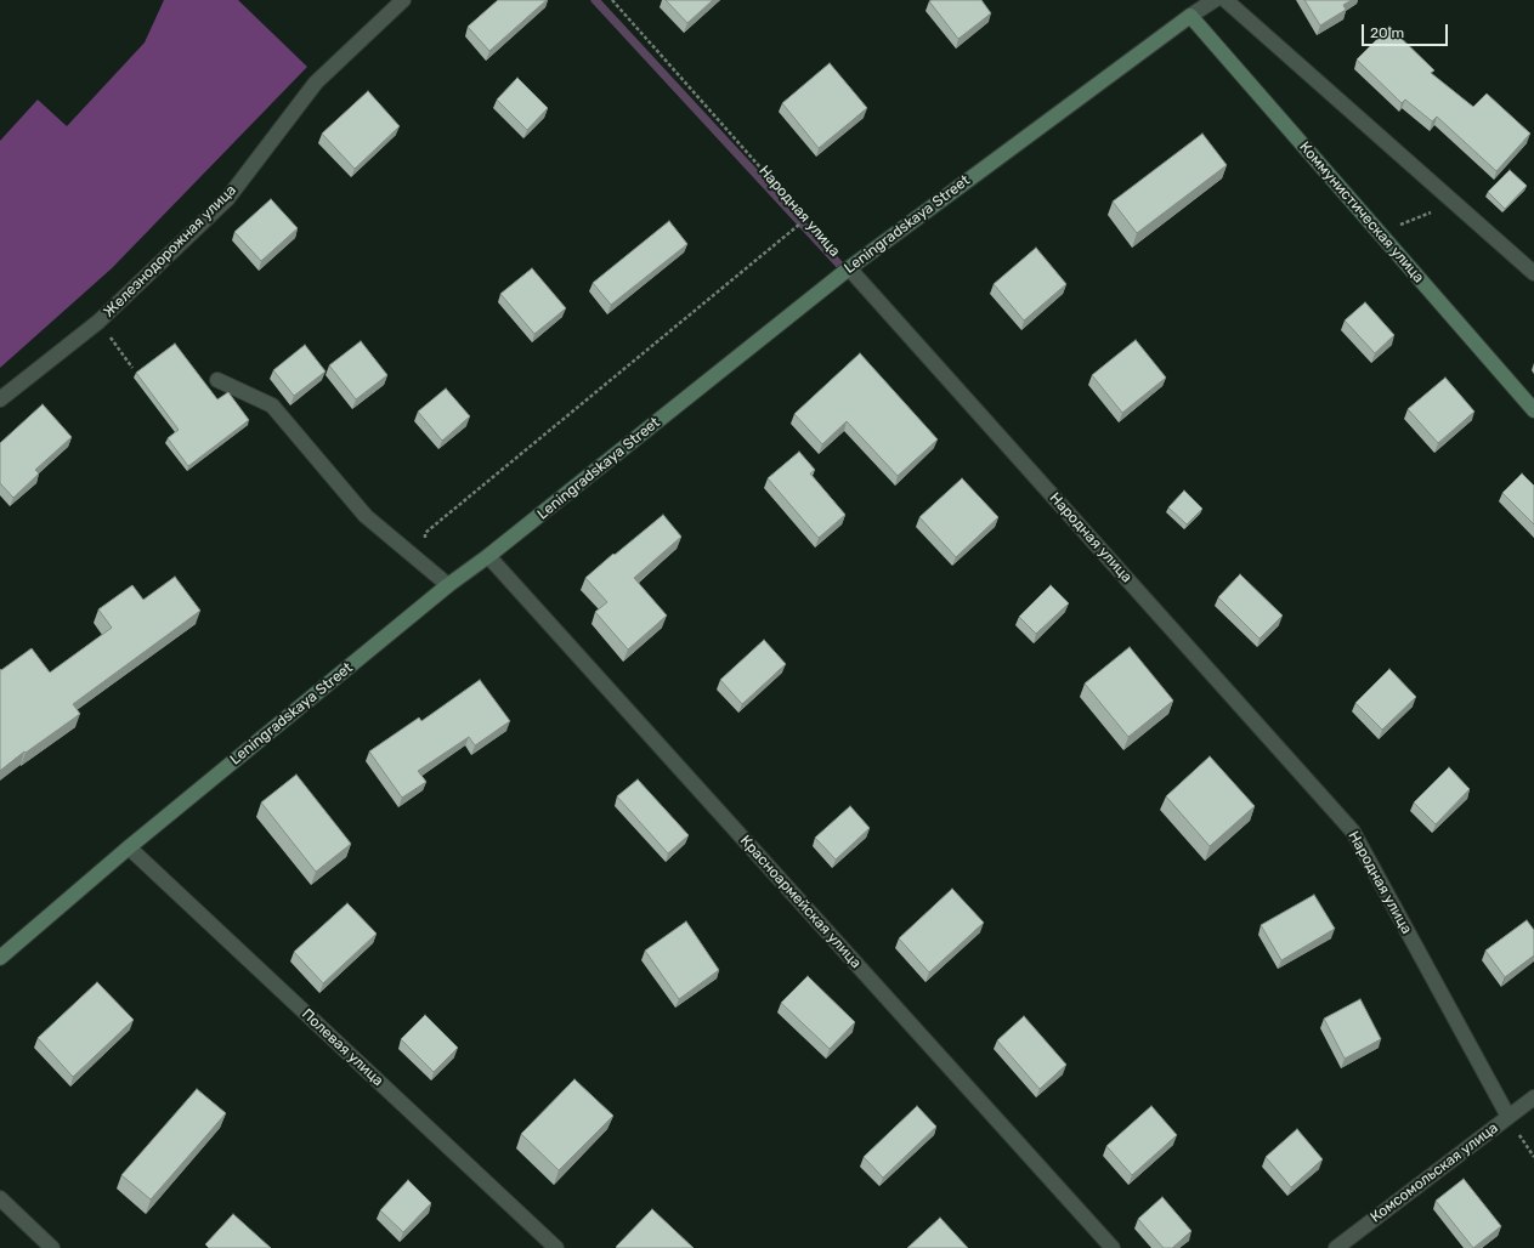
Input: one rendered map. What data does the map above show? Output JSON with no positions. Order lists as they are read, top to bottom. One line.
{"streets":{"street":["Народная улица","Коммунистическая улица","Leningradskaya Street","Железнодорожная улица","Красноармейская улица","Полевая улица","Комсомольская улица"]},"crossings":[["Народная улица","Leningradskaya Street"],["Народная улица","Комсомольская улица"],["Коммунистическая улица","Leningradskaya Street"],["Leningradskaya Street","Красноармейская улица"],["Leningradskaya Street","Полевая улица"]],"scale_bar":"20 m"}
